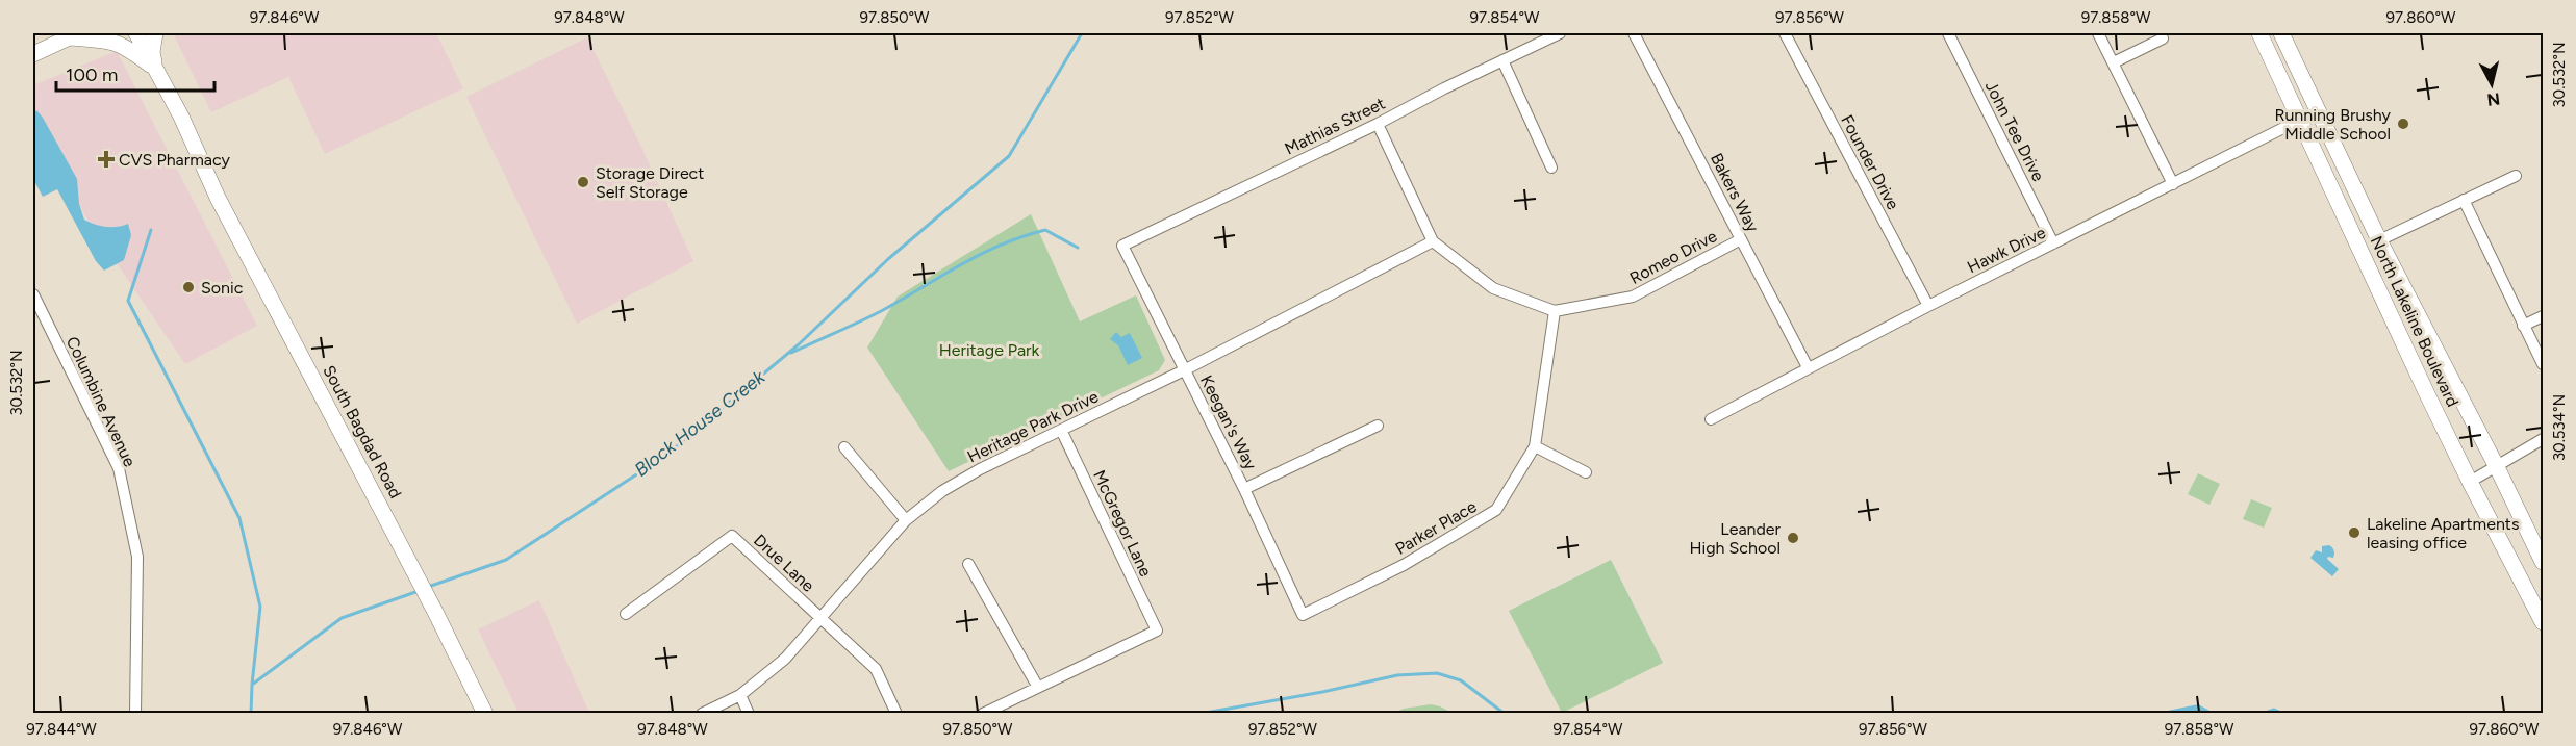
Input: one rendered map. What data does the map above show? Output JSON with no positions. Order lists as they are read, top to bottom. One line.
{"streets":{"main road":["North Lakeline Boulevard","South Bagdad Road"],"street":["Mathias Street","John Tee Drive","Founder Drive","Bakers Way","Hawk Drive","Romeo Drive","Columbine Avenue","Keegan's Way","Heritage Park Drive","McGregor Lane","Parker Place","Drue Lane"]},"crossings":[["Mathias Street","Keegan's Way"],["John Tee Drive","Hawk Drive"],["Founder Drive","Hawk Drive"],["Bakers Way","Hawk Drive"],["Bakers Way","Romeo Drive"],["Hawk Drive","North Lakeline Boulevard"],["Romeo Drive","Parker Place"],["Keegan's Way","Heritage Park Drive"],["Keegan's Way","Parker Place"],["Heritage Park Drive","McGregor Lane"],["Heritage Park Drive","Drue Lane"]],"water":["Block House Creek"],"parks":["Heritage Park"],"places":{"other":["Running Brushy Middle School","Storage Direct Self Storage","Sonic","Lakeline Apartments leasing office","Leander High School"],"health":["CVS Pharmacy"]},"scale_bar":"100 m","north":"bottom","coordinates":["97.846°W","97.848°W","97.850°W","97.852°W","97.854°W","97.856°W","97.858°W","97.860°W","30.532°N","30.534°N","97.844°W"]}
